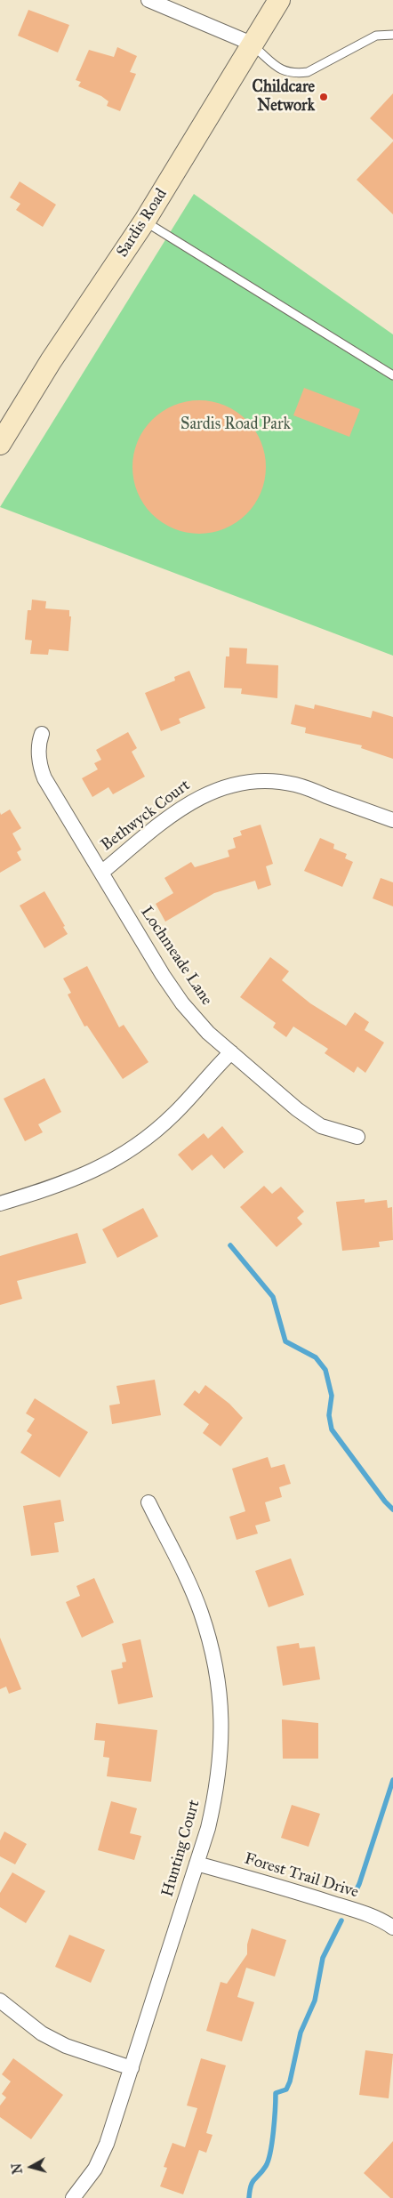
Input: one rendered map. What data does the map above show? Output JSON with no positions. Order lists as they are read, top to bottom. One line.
{"streets":{"main road":["Sardis Road"],"street":["Bethwyck Court","Lochmeade Lane","Hunting Court","Forest Trail Drive"]},"crossings":[["Bethwyck Court","Lochmeade Lane"],["Hunting Court","Forest Trail Drive"]],"parks":["Sardis Road Park"],"places":["Childcare Network"],"north":"left"}
